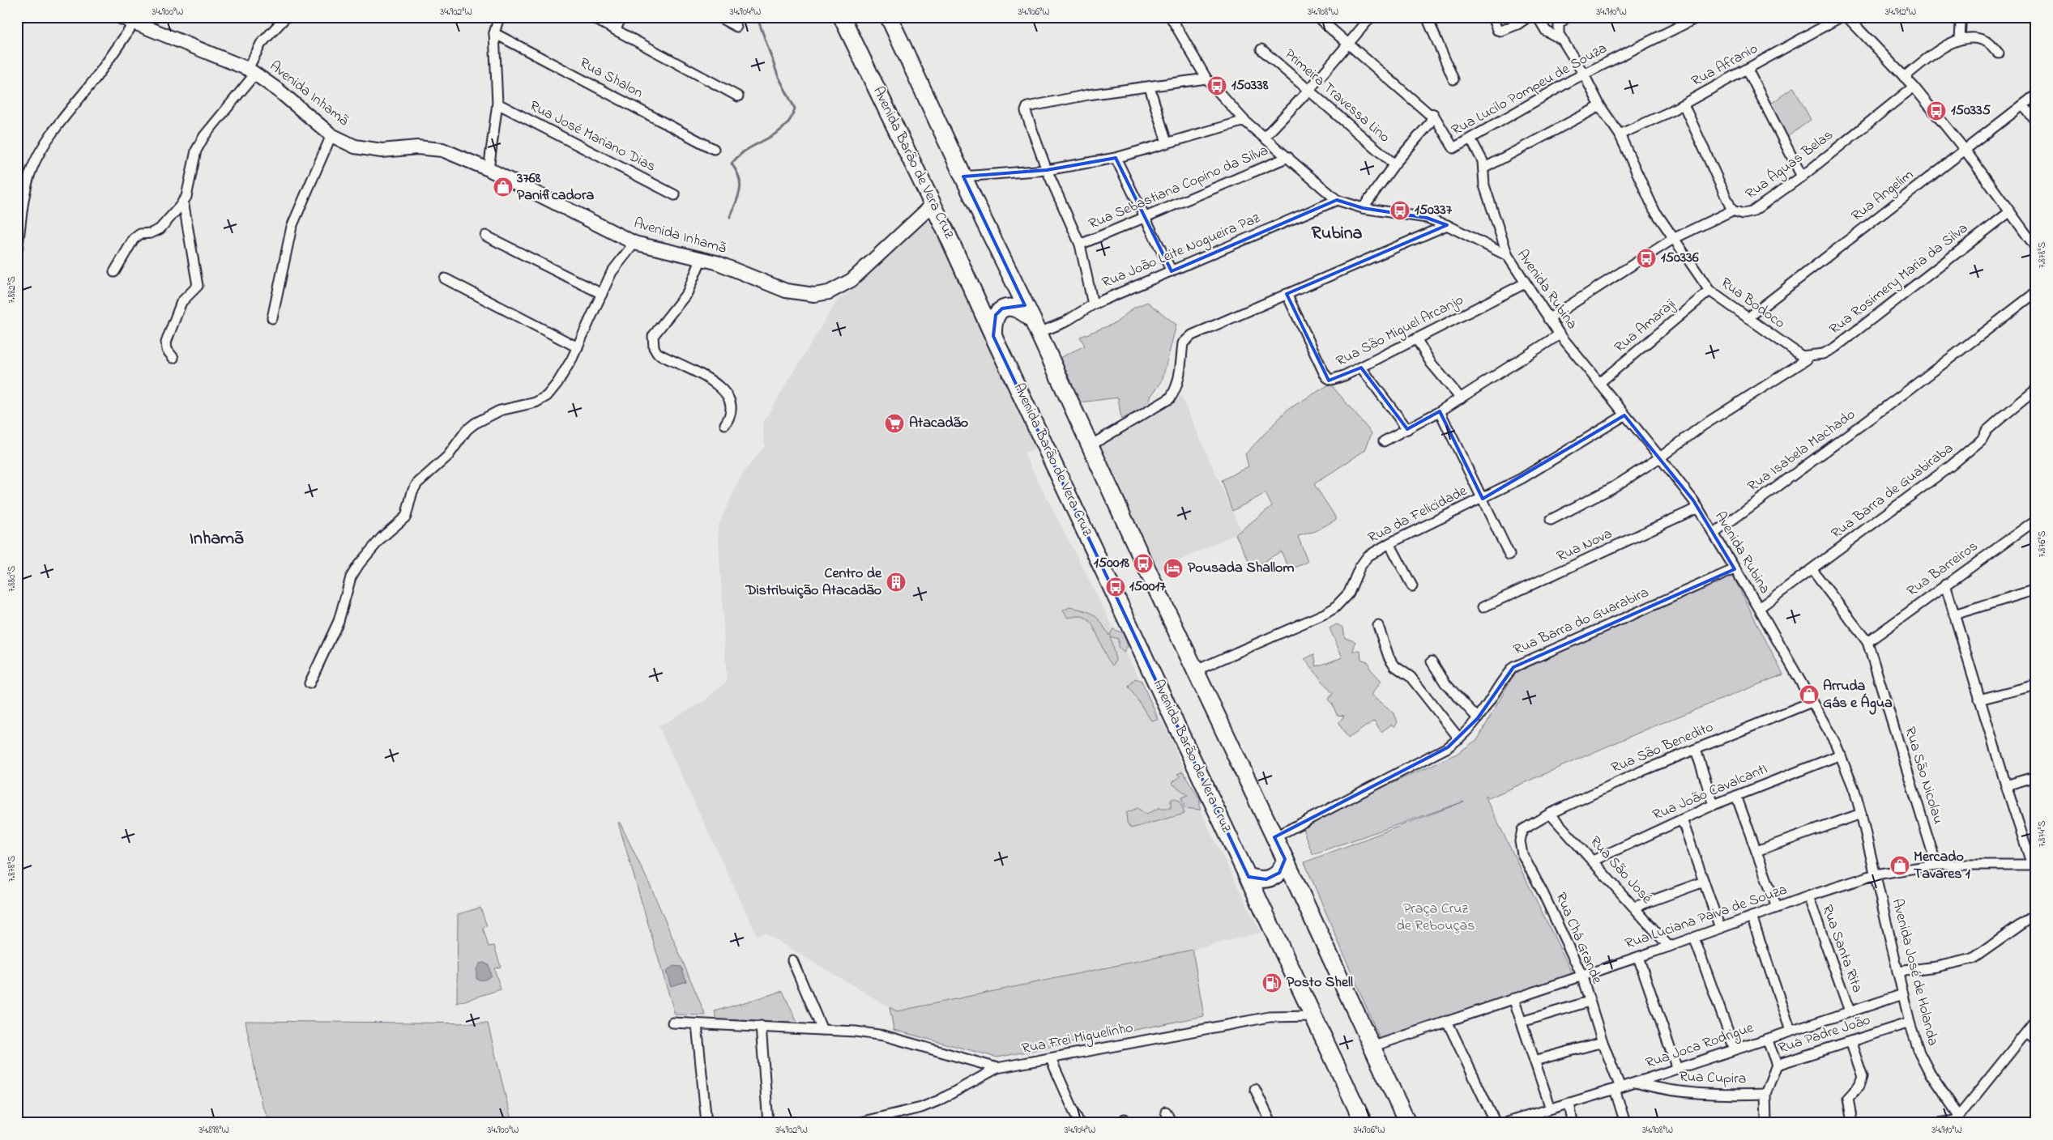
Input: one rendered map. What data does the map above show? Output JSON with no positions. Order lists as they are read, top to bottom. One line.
{"streets":{"highway":["Avenida Barão de Vera Cruz"],"street":["Rua Afranio","Rua Shalon","Rua Lucilo Pompeu de Souza","Avenida Inhamã","Primeira Travessa Lino","Rua José Mariano Dias","Rua Águas Belas","Rua Sebastiana Copino da Silva","Rua Angelim","Rua João Leite Nogueira Paz","Rua Rosimery Maria da Silva","Avenida Rubina","Rua Bodoco","Rua Amaraji","Rua São Miguel Arcanjo","Rua Isabela Machado","Rua Barra de Guabiraba","Rua da Felicidade","Rua Nova","Rua Barreiros","Rua Barra do Guarabira","Rua São Benedito","Rua São Nicolau","Rua João CavalcantI","Rua São José","Rua Luciana Paiva de Souza","Rua Chá Grande","Rua Santa Rita","Avenida José de Holanda","Rua Padre João","Rua Frei Miguelinho","Rua Joca Rodrigue","Rua Cupira"]},"crossings":[["Rua Afranio","Rua Bodoco"],["Rua Lucilo Pompeu de Souza","Rua Bodoco"],["Avenida Inhamã","Avenida Barão de Vera Cruz"],["Avenida Barão de Vera Cruz","Rua Frei Miguelinho"],["Rua Águas Belas","Avenida Rubina"],["Rua Águas Belas","Rua Bodoco"],["Rua Sebastiana Copino da Silva","Avenida Rubina"],["Rua Angelim","Rua Bodoco"],["Rua João Leite Nogueira Paz","Avenida Rubina"],["Rua Rosimery Maria da Silva","Rua Bodoco"],["Avenida Rubina","Rua Amaraji"],["Avenida Rubina","Rua São Miguel Arcanjo"],["Avenida Rubina","Rua Isabela Machado"],["Avenida Rubina","Rua Barra de Guabiraba"],["Avenida Rubina","Rua da Felicidade"],["Avenida Rubina","Rua Nova"],["Avenida Rubina","Rua Barra do Guarabira"],["Avenida Rubina","Rua São Benedito"],["Avenida Rubina","Rua João CavalcantI"],["Avenida Rubina","Avenida José de Holanda"],["Rua Bodoco","Rua Amaraji"],["Rua Barra de Guabiraba","Rua São Nicolau"],["Rua Barreiros","Rua São Nicolau"],["Rua São Benedito","Rua São José"],["Rua São Benedito","Rua Chá Grande"],["Rua São Nicolau","Rua Luciana Paiva de Souza"],["Rua João CavalcantI","Rua São José"],["Rua João CavalcantI","Avenida José de Holanda"],["Rua São José","Rua Luciana Paiva de Souza"],["Rua Luciana Paiva de Souza","Rua Chá Grande"],["Rua Luciana Paiva de Souza","Rua Santa Rita"],["Rua Luciana Paiva de Souza","Avenida José de Holanda"],["Rua Chá Grande","Rua Joca Rodrigue"],["Rua Santa Rita","Rua Joca Rodrigue"],["Avenida José de Holanda","Rua Padre João"],["Avenida José de Holanda","Rua Joca Rodrigue"],["Rua Padre João","Rua Cupira"],["Rua Joca Rodrigue","Rua Cupira"]],"districts":["Rubina","Inhamã"],"parks":["Praça Cruz de Rebouças"],"places":{"bus stop":["150338","150335","150337","150336","150018","150017"],"shop":["3768 Panificadora","Arruda Gás e Água","Mercado Tavares 1"],"supermarket":["Atacadão"],"hotel":["Pousada Shallom"],"building":["Centro de Distribuição Atacadão"],"fuel station":["Posto Shell"]},"coordinates":["34.900°W","34.902°W","34.904°W","34.906°W","34.908°W","34.910°W","34.912°W","7.878°S","7.882°S","7.876°S","7.880°S","7.874°S","34.898°W"]}
